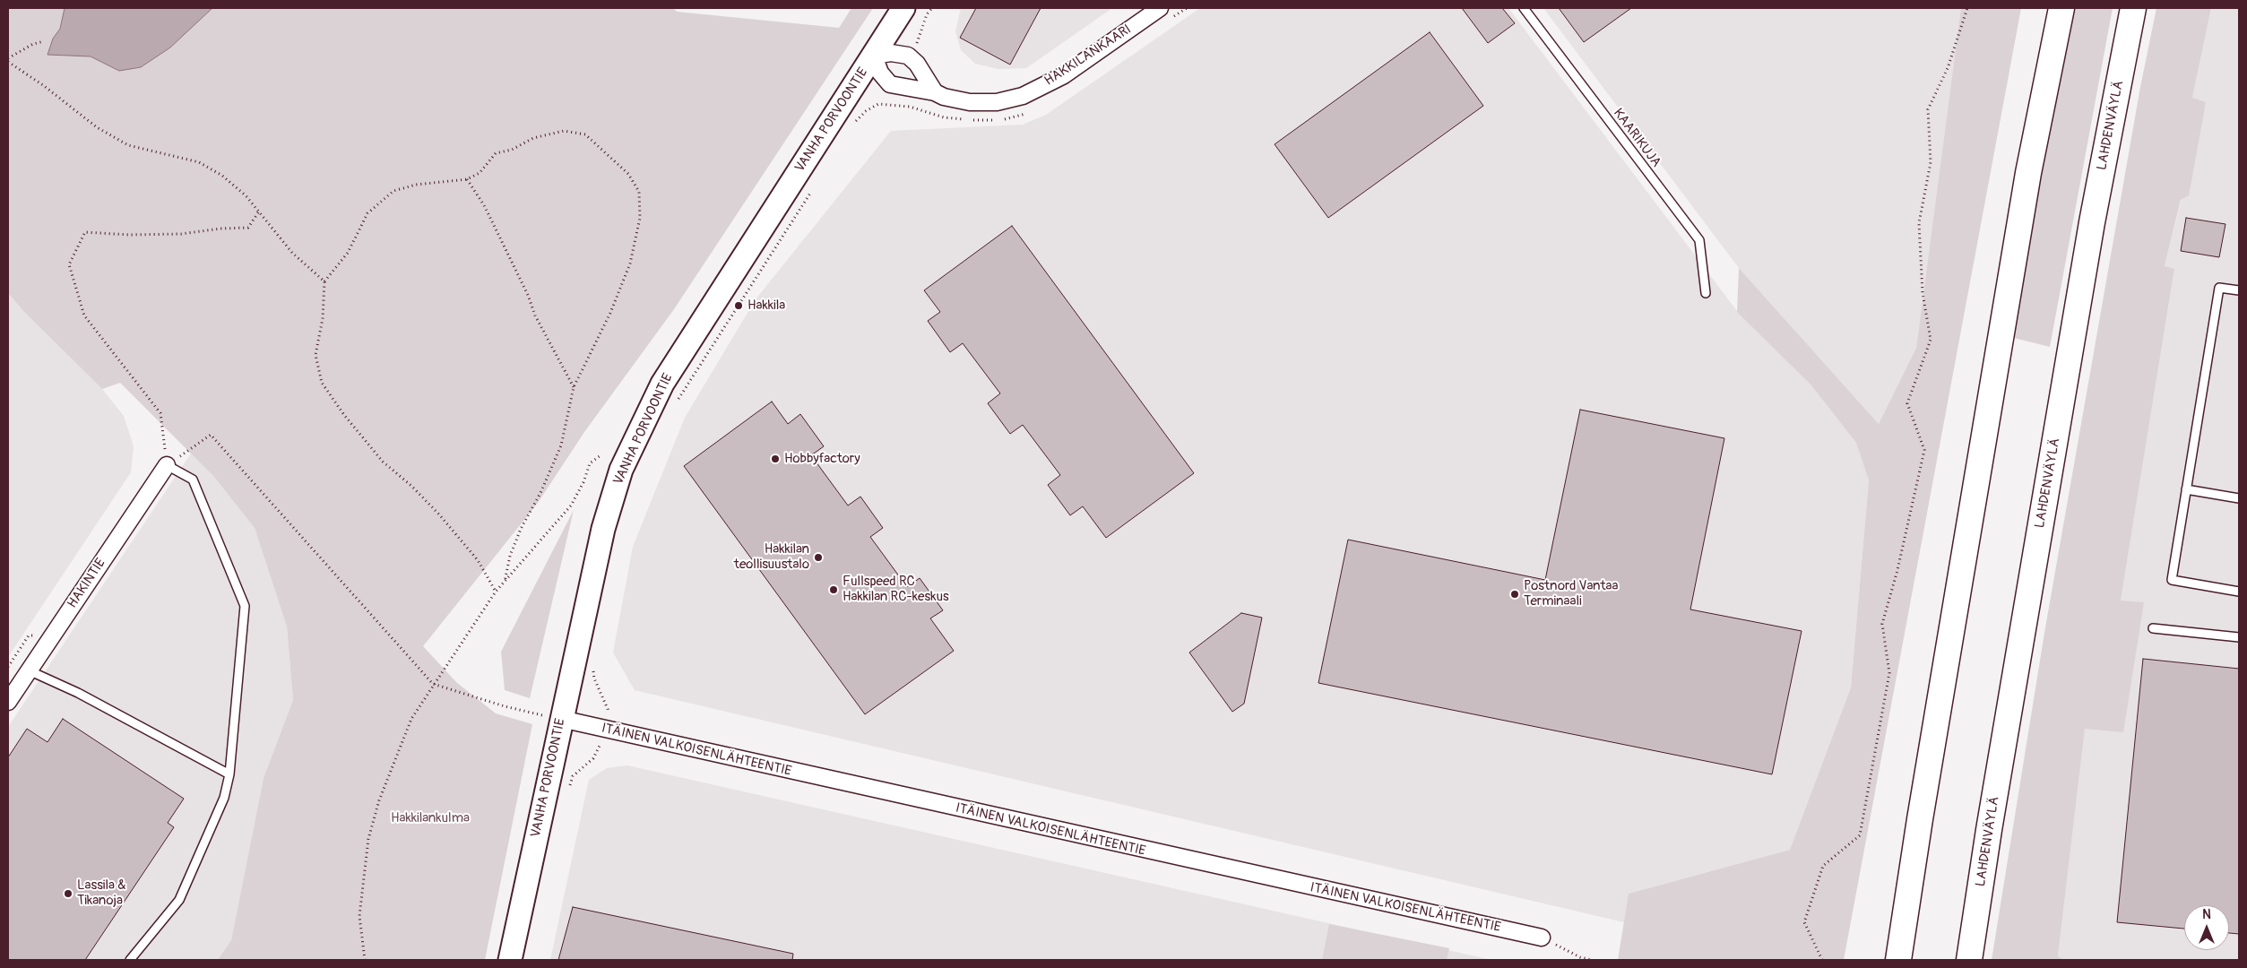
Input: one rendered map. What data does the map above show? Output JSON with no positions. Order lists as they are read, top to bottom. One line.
{"streets":{"highway":["LAHDENVÄYLÄ"],"main road":["VANHA PORVOONTIE"],"street":["HAKKILANKAARI","HAKINTIE","ITÄINEN VALKOISENLÄHTEENTIE"],"lane":["KAARIKUJA"]},"crossings":[["HAKKILANKAARI","VANHA PORVOONTIE"],["VANHA PORVOONTIE","ITÄINEN VALKOISENLÄHTEENTIE"]],"parks":["Hakkilankulma"],"places":["Hakkila","Hobbyfactory","Hakkilan teollisuustalo","Fullspeed RC Hakkilan RC-keskus","Postnord Vantaa Terminaali","Lassila & Tikanoja"],"north":"top"}
